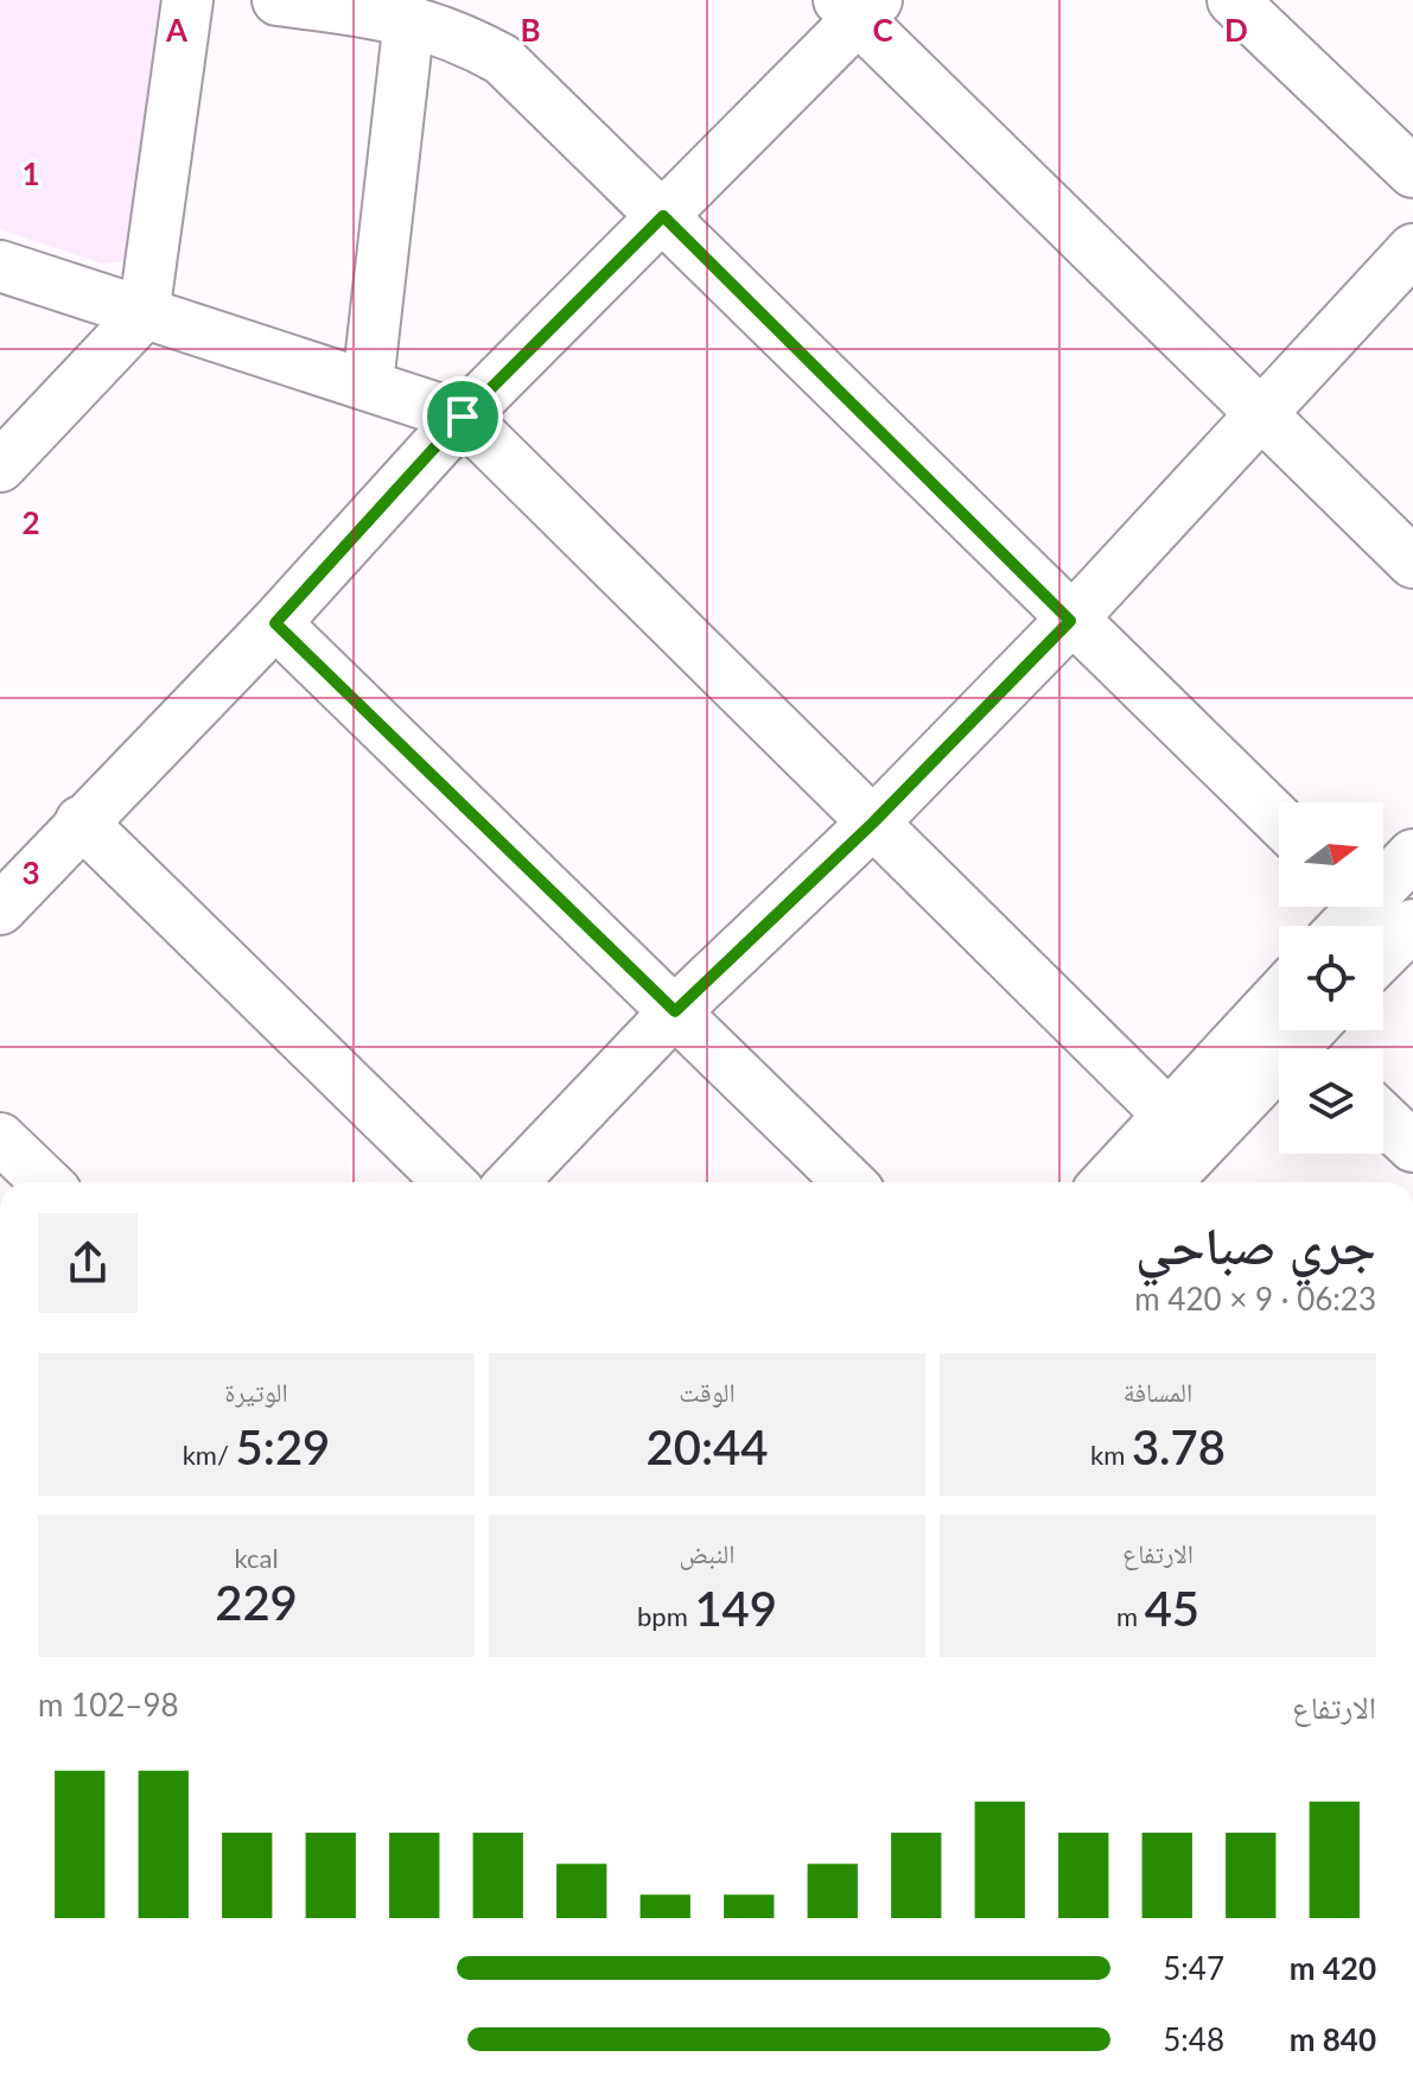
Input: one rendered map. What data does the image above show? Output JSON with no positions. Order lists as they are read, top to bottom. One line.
{"north":"right","page":{"heading":["جري صباحي","06:23 · 9 × 420 m"],"stats":[["المسافة","3.78 km"],["الوقت","20:44"],["الوتيرة","5:29 /km"],["الارتفاع","45 m"],["النبض","149 bpm"],["kcal","229"]],"chart":["الارتفاع","98–102 m"],"list":[{"name":"420 m","note":"5:47"},{"name":"840 m","note":"5:48"}]},"grid":{"columns":["A","B","C","D"],"rows":["1","2","3"]}}
